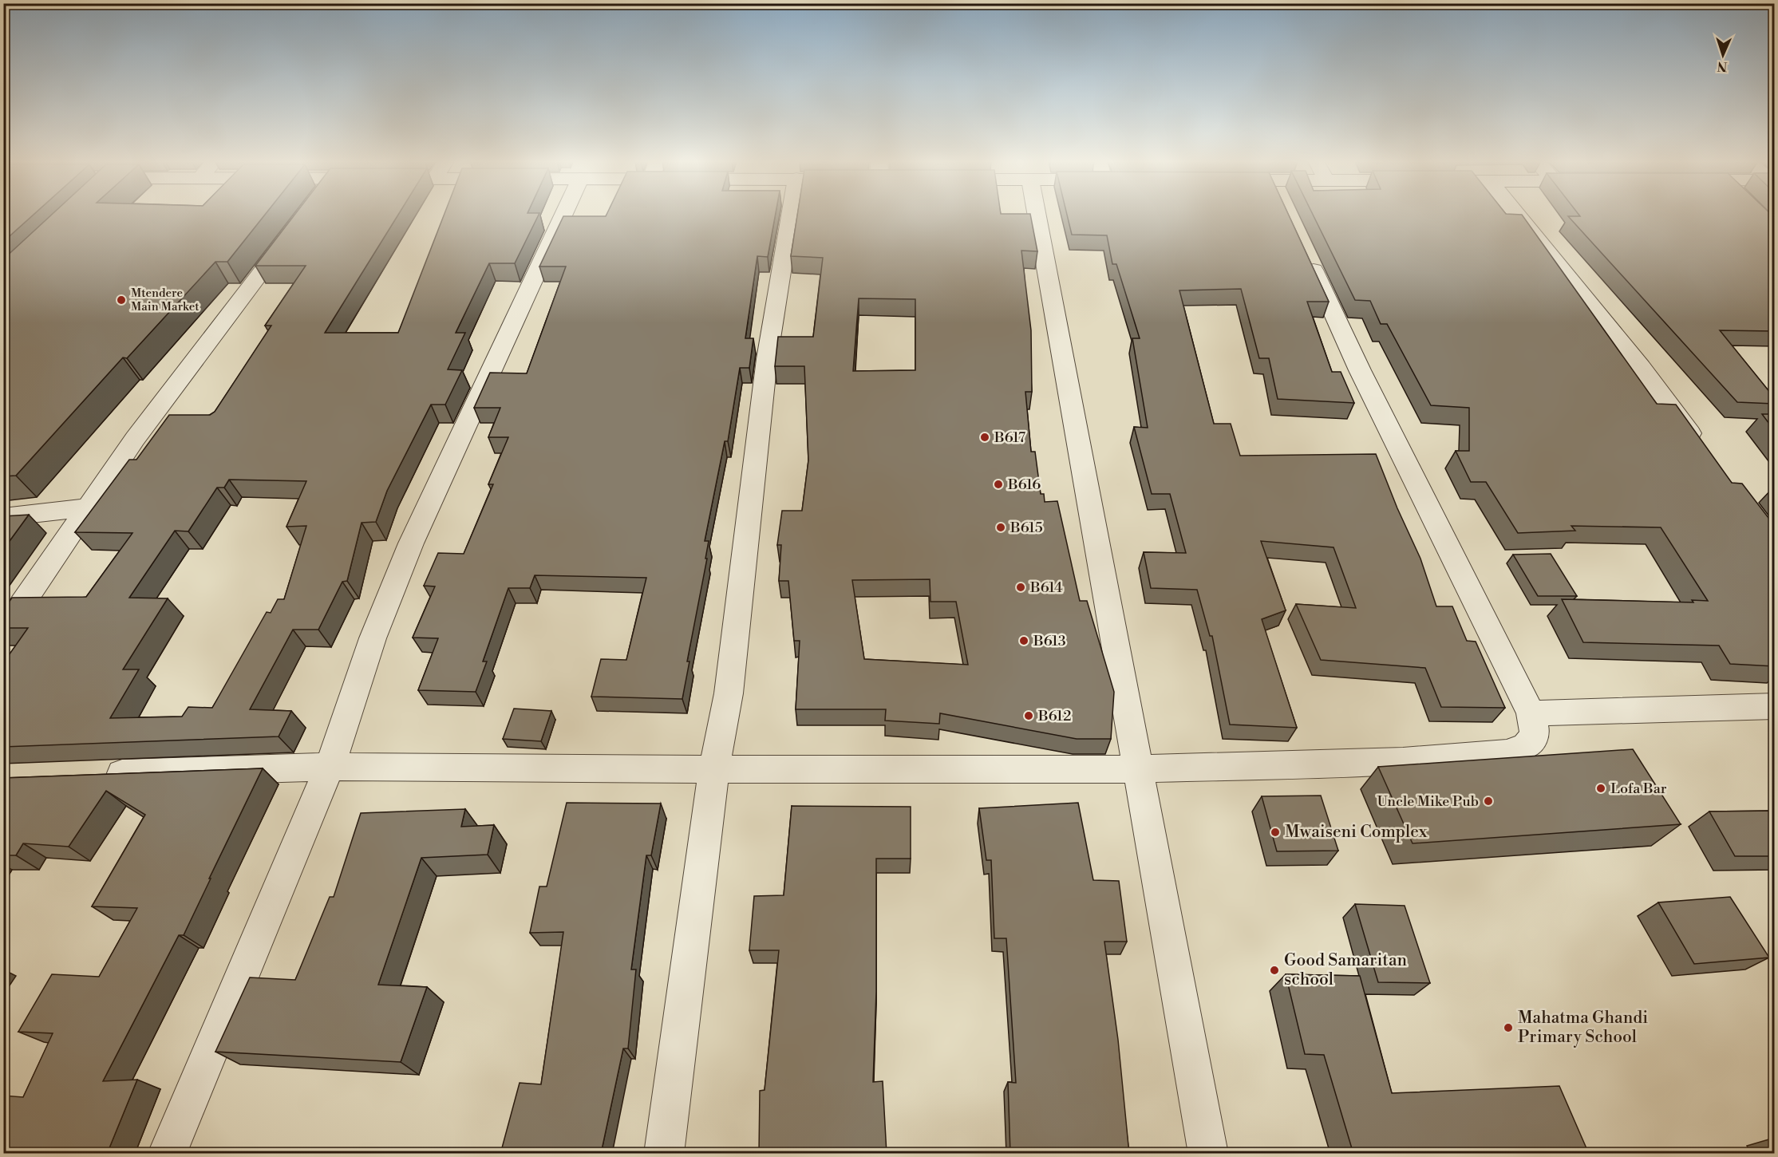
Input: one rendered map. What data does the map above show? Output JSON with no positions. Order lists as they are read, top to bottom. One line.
{"places":["Mtendere Main Market","B617","B616","B615","B614","B613","B612","Lofa Bar","Uncle Mike Pub","Mwaiseni Complex","Good Samaritan school","Mahatma Ghandi Primary School"],"north":"bottom"}
